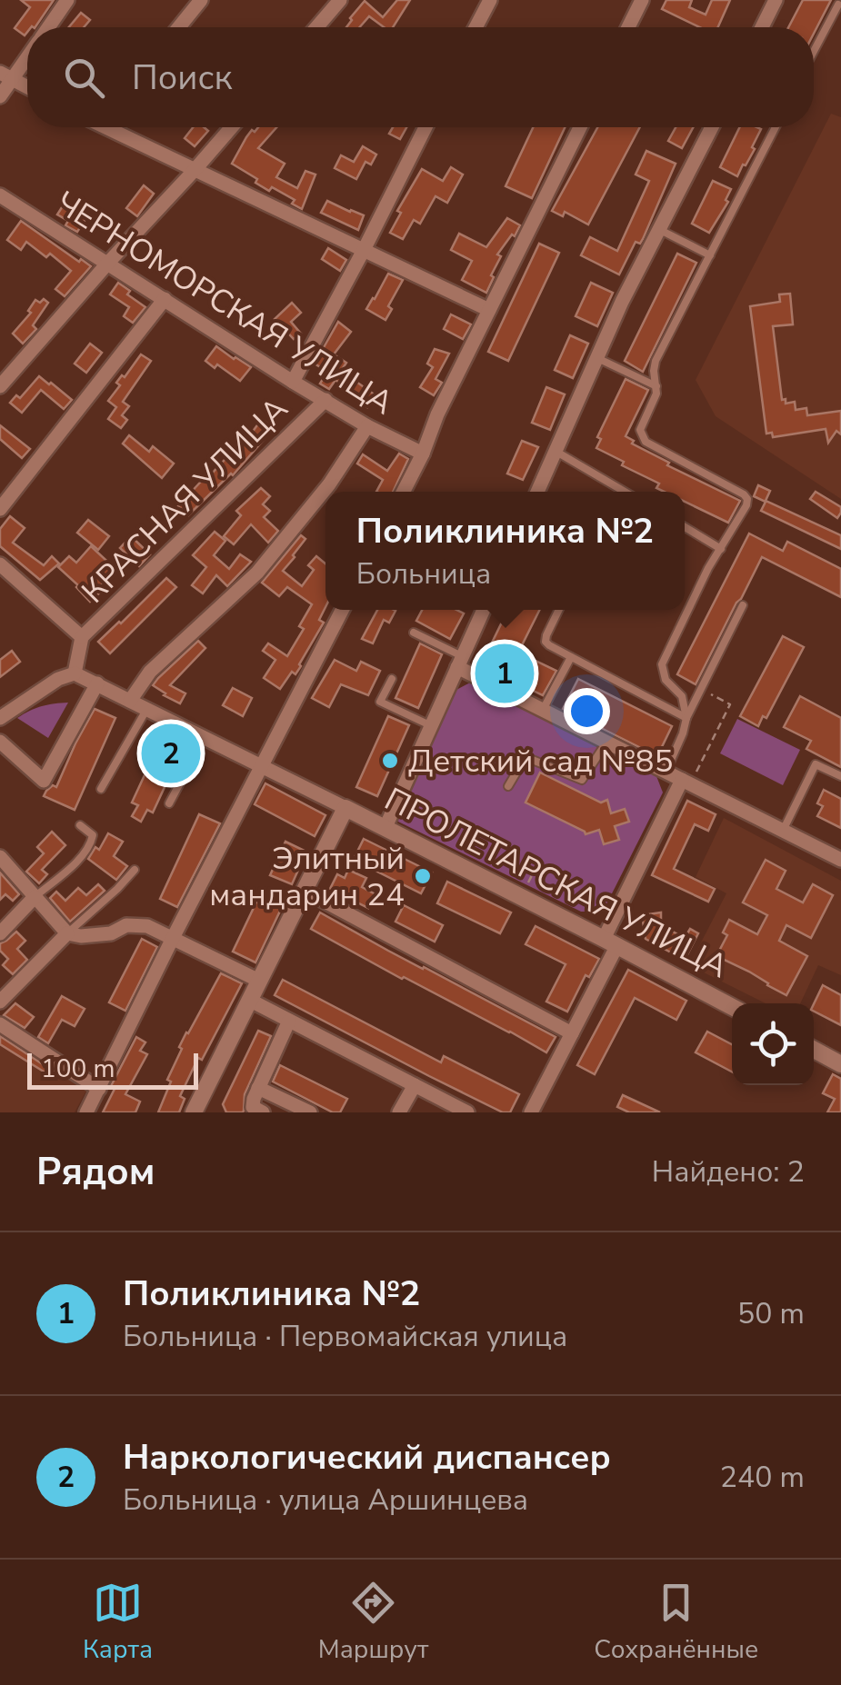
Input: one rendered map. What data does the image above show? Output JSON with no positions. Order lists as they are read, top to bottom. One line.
{"streets":{"street":["ЧЕРНОМОРСКАЯ УЛИЦА","КРАСНАЯ УЛИЦА","ПРОЛЕТАРСКАЯ УЛИЦА"]},"crossings":[["ЧЕРНОМОРСКАЯ УЛИЦА","КРАСНАЯ УЛИЦА"]],"places":["Детский сад №85","Элитный мандарин 24"],"scale_bar":"100 m","page":{"search":"Поиск","popup":["Поликлиника №2","Больница"],"pins":["1","2"],"scale":"100 m","heading":["Рядом","Найдено: 2"],"list":[{"mark":"1","name":"Поликлиника №2","note":"Больница · Первомайская улица","value":"50 m"},{"mark":"2","name":"Наркологический диспансер","note":"Больница · улица Аршинцева","value":"240 m"}],"nav":["Карта","Маршрут","Сохранённые"]}}
